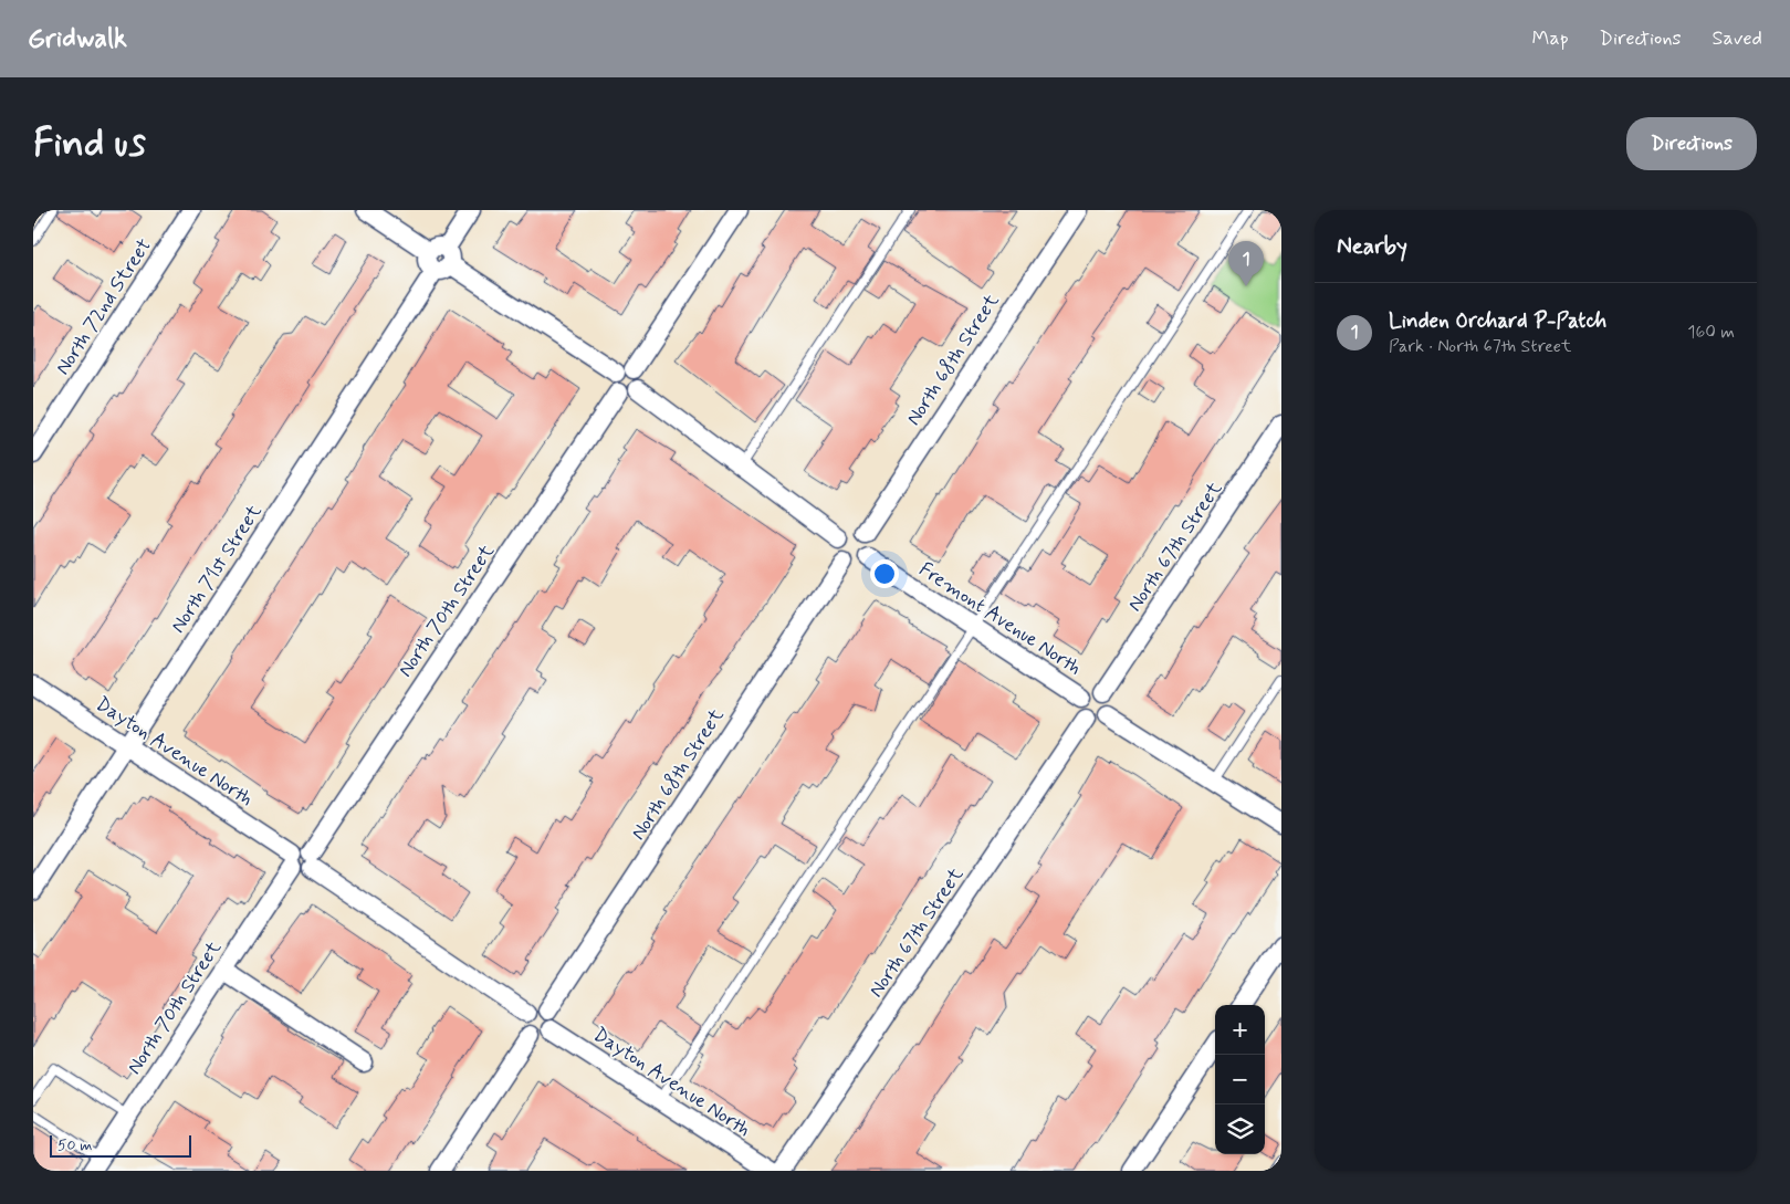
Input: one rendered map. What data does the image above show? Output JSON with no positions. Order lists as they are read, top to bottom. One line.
{"streets":{"street":["North 72nd Street","North 68th Street","North 67th Street","North 71st Street","North 70th Street","Fremont Avenue North","Dayton Avenue North"]},"crossings":[["North 68th Street","Fremont Avenue North"],["North 68th Street","Dayton Avenue North"],["North 67th Street","Fremont Avenue North"],["North 71st Street","Dayton Avenue North"],["North 70th Street","Dayton Avenue North"]],"scale_bar":"50 m","page":{"header":"Gridwalk","nav":["Map","Directions","Saved"],"buttons":"Directions","title":"Find us","heading":"Nearby","pins":"1","list":[{"mark":"1","name":"Linden Orchard P-Patch","note":"Park · North 67th Street","value":"160 m"}],"map_buttons":["+","−"],"scale":"50 m"}}
